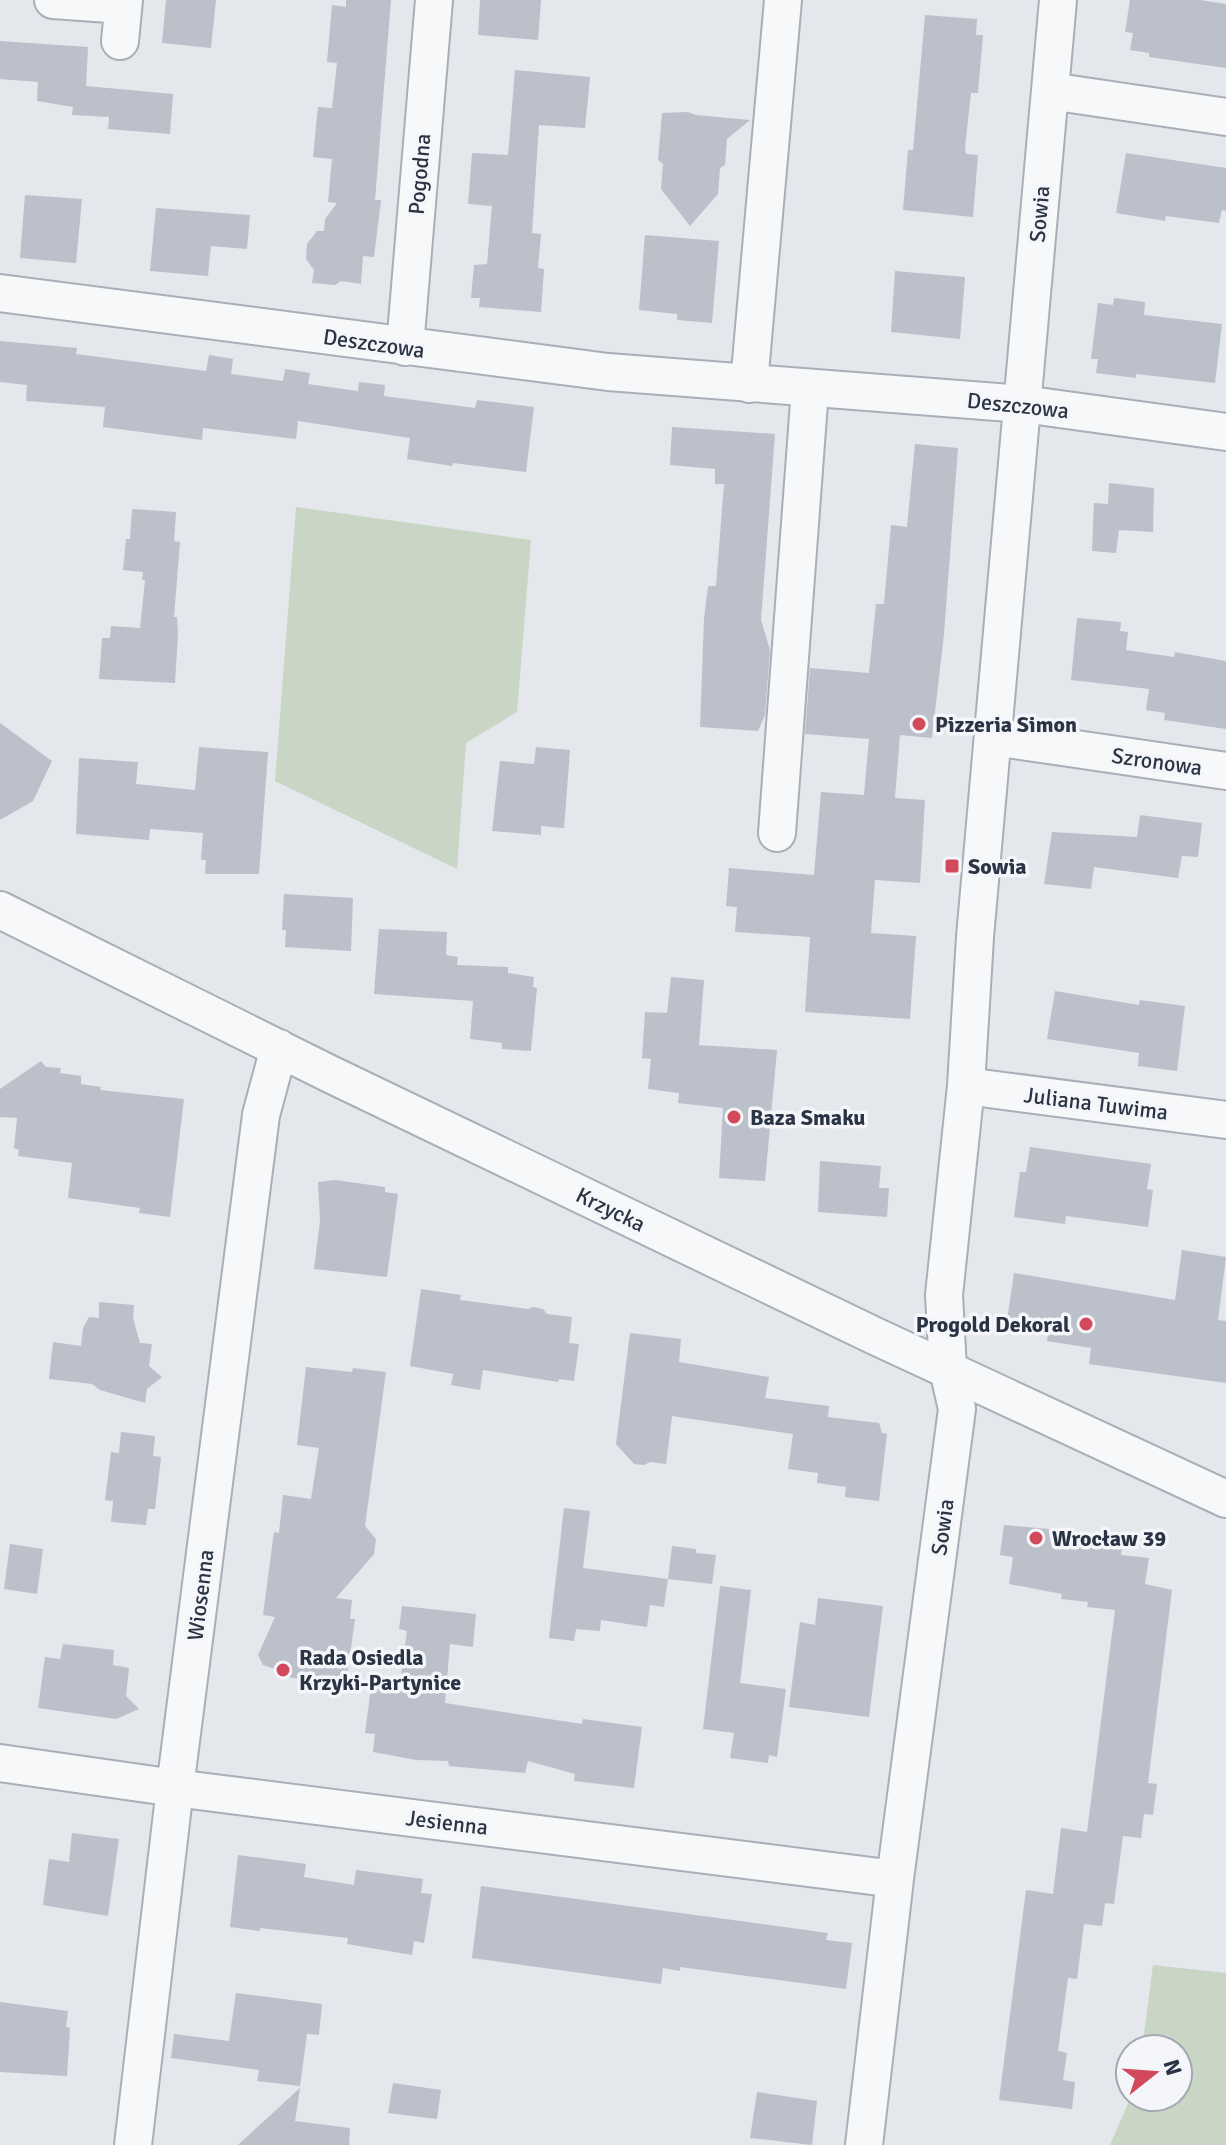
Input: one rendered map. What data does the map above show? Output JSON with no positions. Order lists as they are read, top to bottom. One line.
{"streets":{"street":["Pogodna","Sowia","Deszczowa","Szronowa","Juliana Tuwima","Krzycka","Wiosenna","Jesienna"]},"crossings":[["Pogodna","Deszczowa"],["Sowia","Deszczowa"],["Sowia","Szronowa"],["Sowia","Juliana Tuwima"],["Sowia","Krzycka"],["Sowia","Jesienna"],["Krzycka","Wiosenna"],["Wiosenna","Jesienna"]],"places":{"other":["Pizzeria Simon","Baza Smaku","Progold Dekoral","Wrocław 39","Rada Osiedla Krzyki-Partynice"],"transit":["Sowia"]},"north":"right"}
